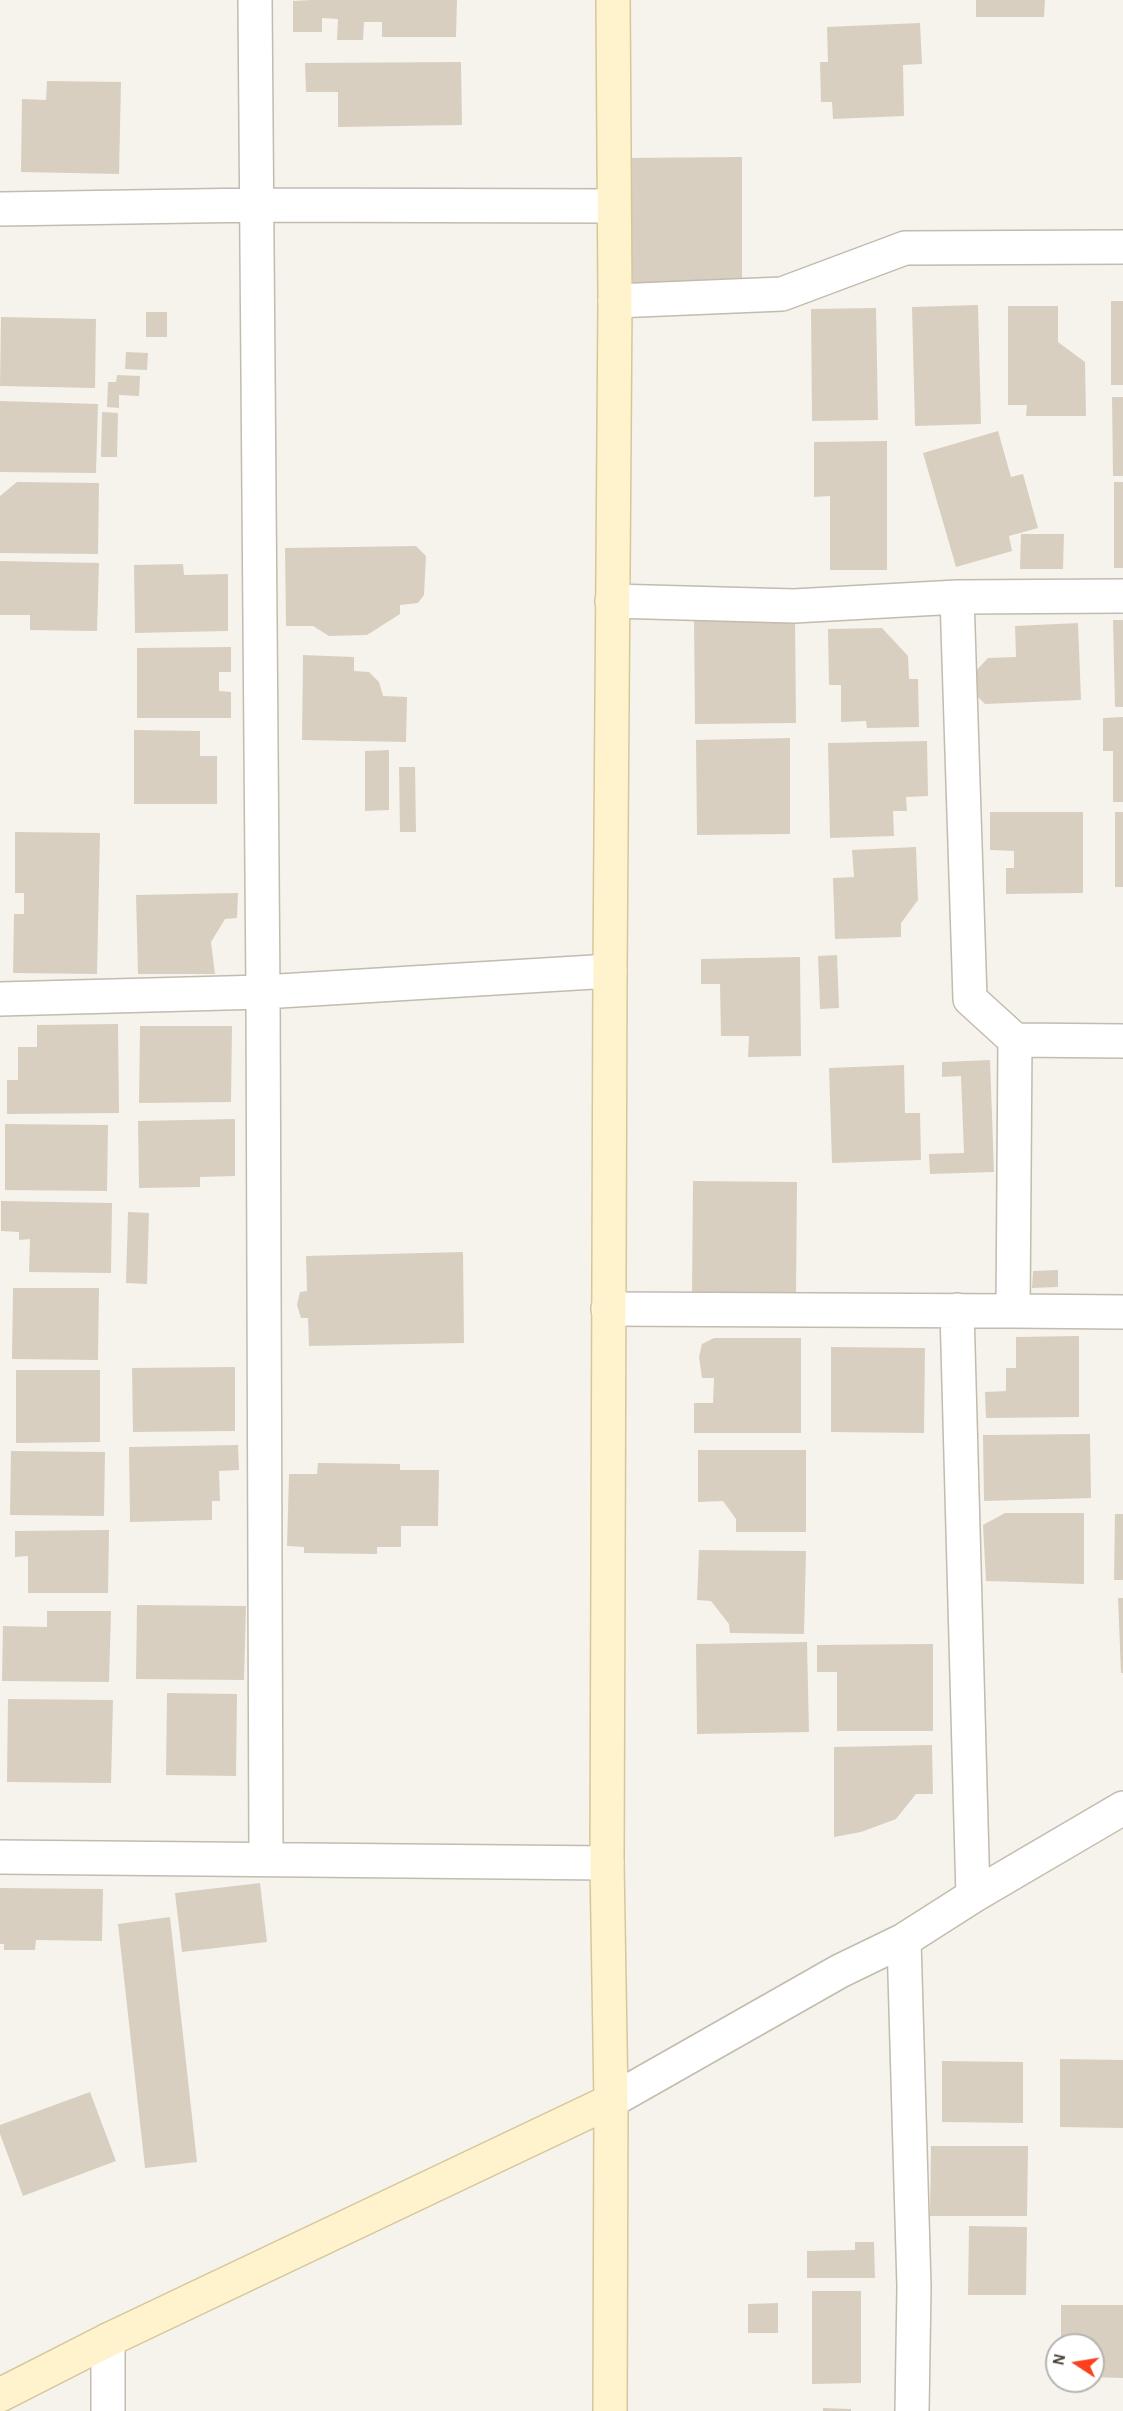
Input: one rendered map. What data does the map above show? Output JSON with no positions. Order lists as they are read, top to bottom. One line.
{"north":"left"}
